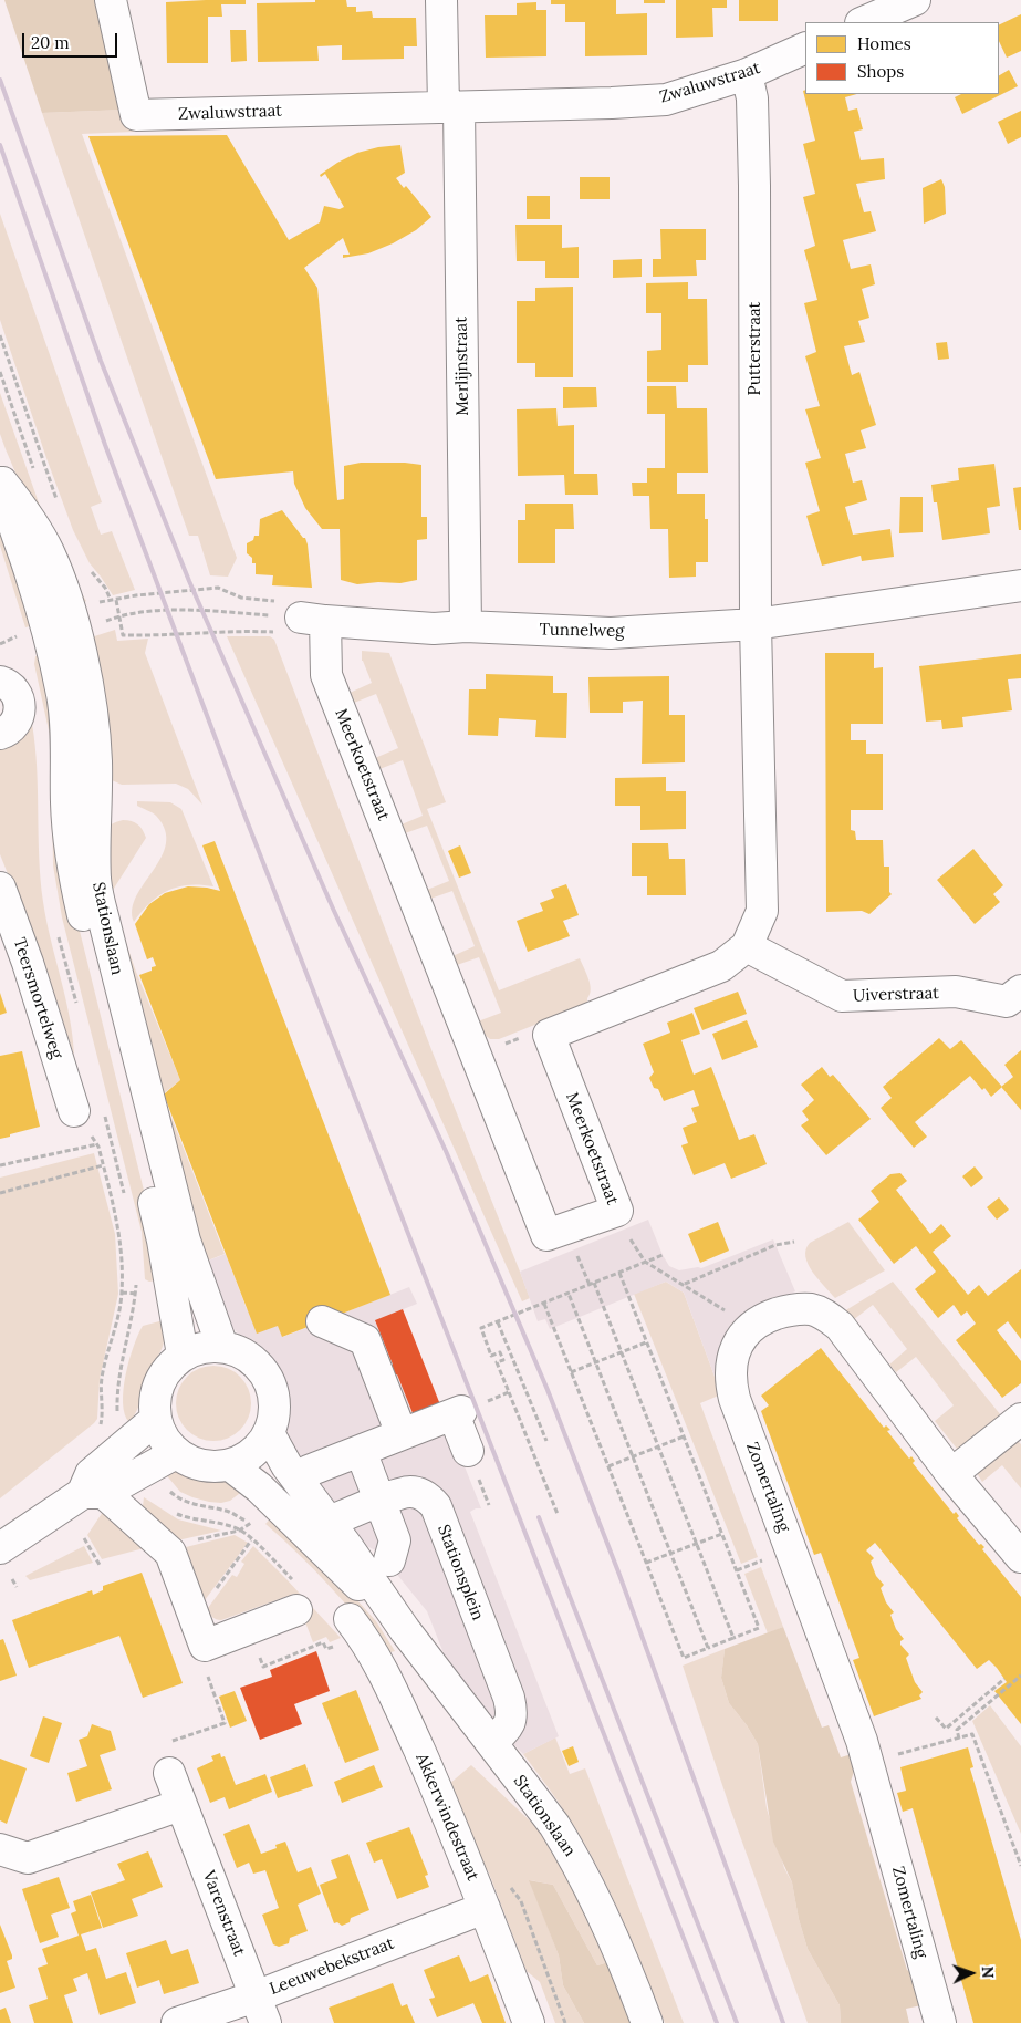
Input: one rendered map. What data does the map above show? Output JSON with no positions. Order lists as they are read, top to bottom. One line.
{"streets":{"street":["Zwaluwstraat","Putterstraat","Merlijnstraat","Tunnelweg","Meerkoetstraat","Stationslaan","Uiverstraat","Teersmortelweg","Zomertaling","Stationsplein","Akkerwindestraat","Varenstraat","Leeuwebekstraat"]},"crossings":[["Zwaluwstraat","Putterstraat"],["Zwaluwstraat","Merlijnstraat"],["Putterstraat","Tunnelweg"],["Merlijnstraat","Tunnelweg"],["Tunnelweg","Meerkoetstraat"],["Stationslaan","Stationsplein"],["Akkerwindestraat","Leeuwebekstraat"],["Varenstraat","Leeuwebekstraat"]],"legend":["Homes","Shops"],"scale_bar":"20 m","north":"right"}
